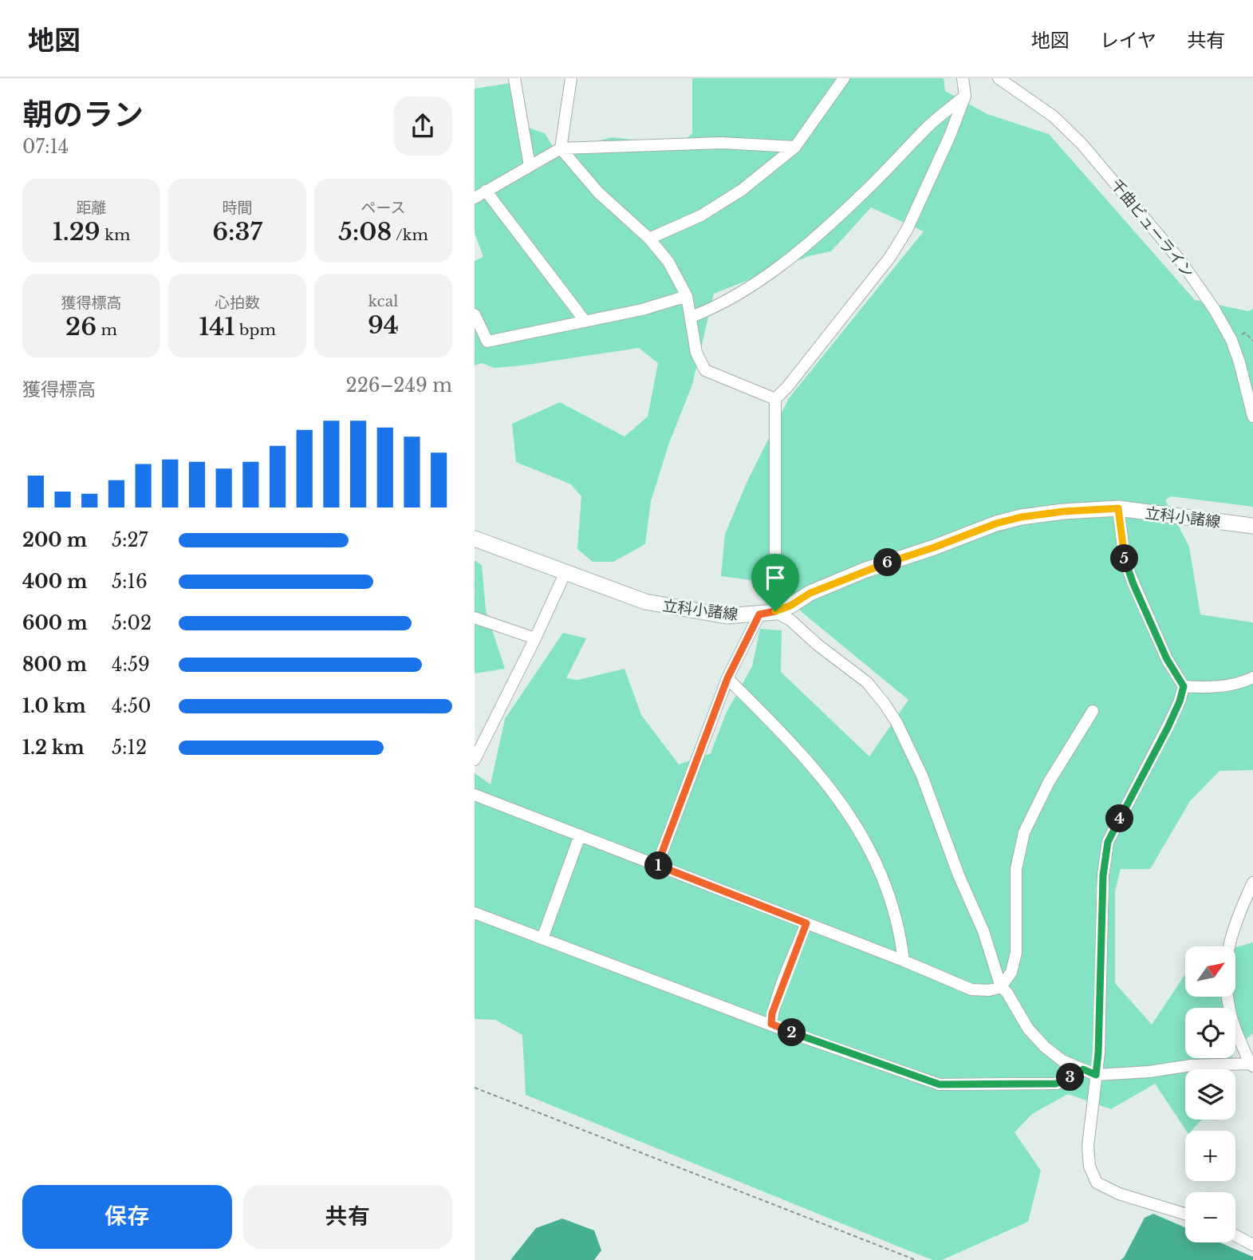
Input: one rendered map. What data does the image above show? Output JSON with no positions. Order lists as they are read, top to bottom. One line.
{"streets":{"main road":["立科小諸線"],"street":["千曲ビューライン"]},"north":"top right","page":{"header":"地図","nav":["地図","レイヤ","共有"],"heading":["朝のラン","07:14"],"stats":[["距離","1.29 km"],["時間","6:37"],["ペース","5:08 /km"],["獲得標高","26 m"],["心拍数","141 bpm"],["kcal","94"]],"chart":["獲得標高","226–249 m"],"list":[{"name":"200 m","note":"5:27"},{"name":"400 m","note":"5:16"},{"name":"600 m","note":"5:02"},{"name":"800 m","note":"4:59"},{"name":"1.0 km","note":"4:50"},{"name":"1.2 km","note":"5:12"}],"pins":["5","6","4","1","2","3"],"map_buttons":["+","−"],"buttons":["保存","共有"]}}
